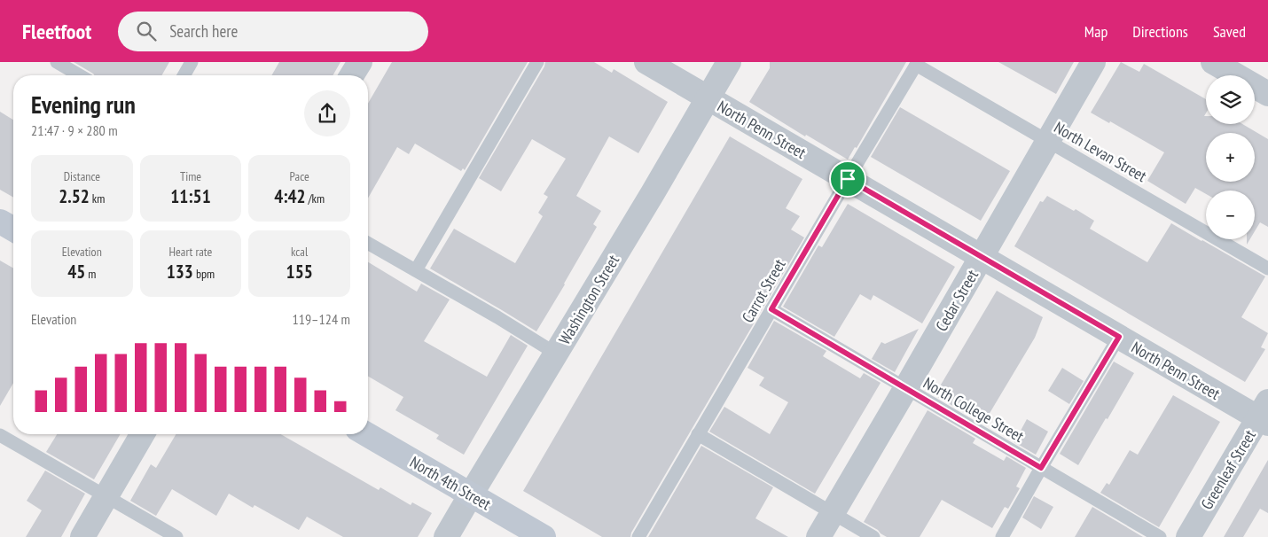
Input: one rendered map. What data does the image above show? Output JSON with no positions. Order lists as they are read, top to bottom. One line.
{"streets":{"street":["North Penn Street","Washington Street","Cedar Street","Greenleaf Street","North 4th Street"],"lane":["North Levan Street","Carrot Street","North College Street"]},"crossings":[["North Penn Street","Carrot Street"],["North Penn Street","Washington Street"],["North Penn Street","Cedar Street"],["North Penn Street","Greenleaf Street"],["North Levan Street","Carrot Street"],["North Levan Street","Cedar Street"],["Carrot Street","North College Street"],["Washington Street","North 4th Street"],["Cedar Street","North College Street"]],"page":{"header":"Fleetfoot","search":"Search here","nav":["Map","Directions","Saved"],"map_buttons":["+","−"],"heading":["Evening run","21:47 · 9 × 280 m"],"stats":[["Distance","2.52 km"],["Time","11:51"],["Pace","4:42 /km"],["Elevation","45 m"],["Heart rate","133 bpm"],["kcal","155"]],"chart":["Elevation","119–124 m"]}}
